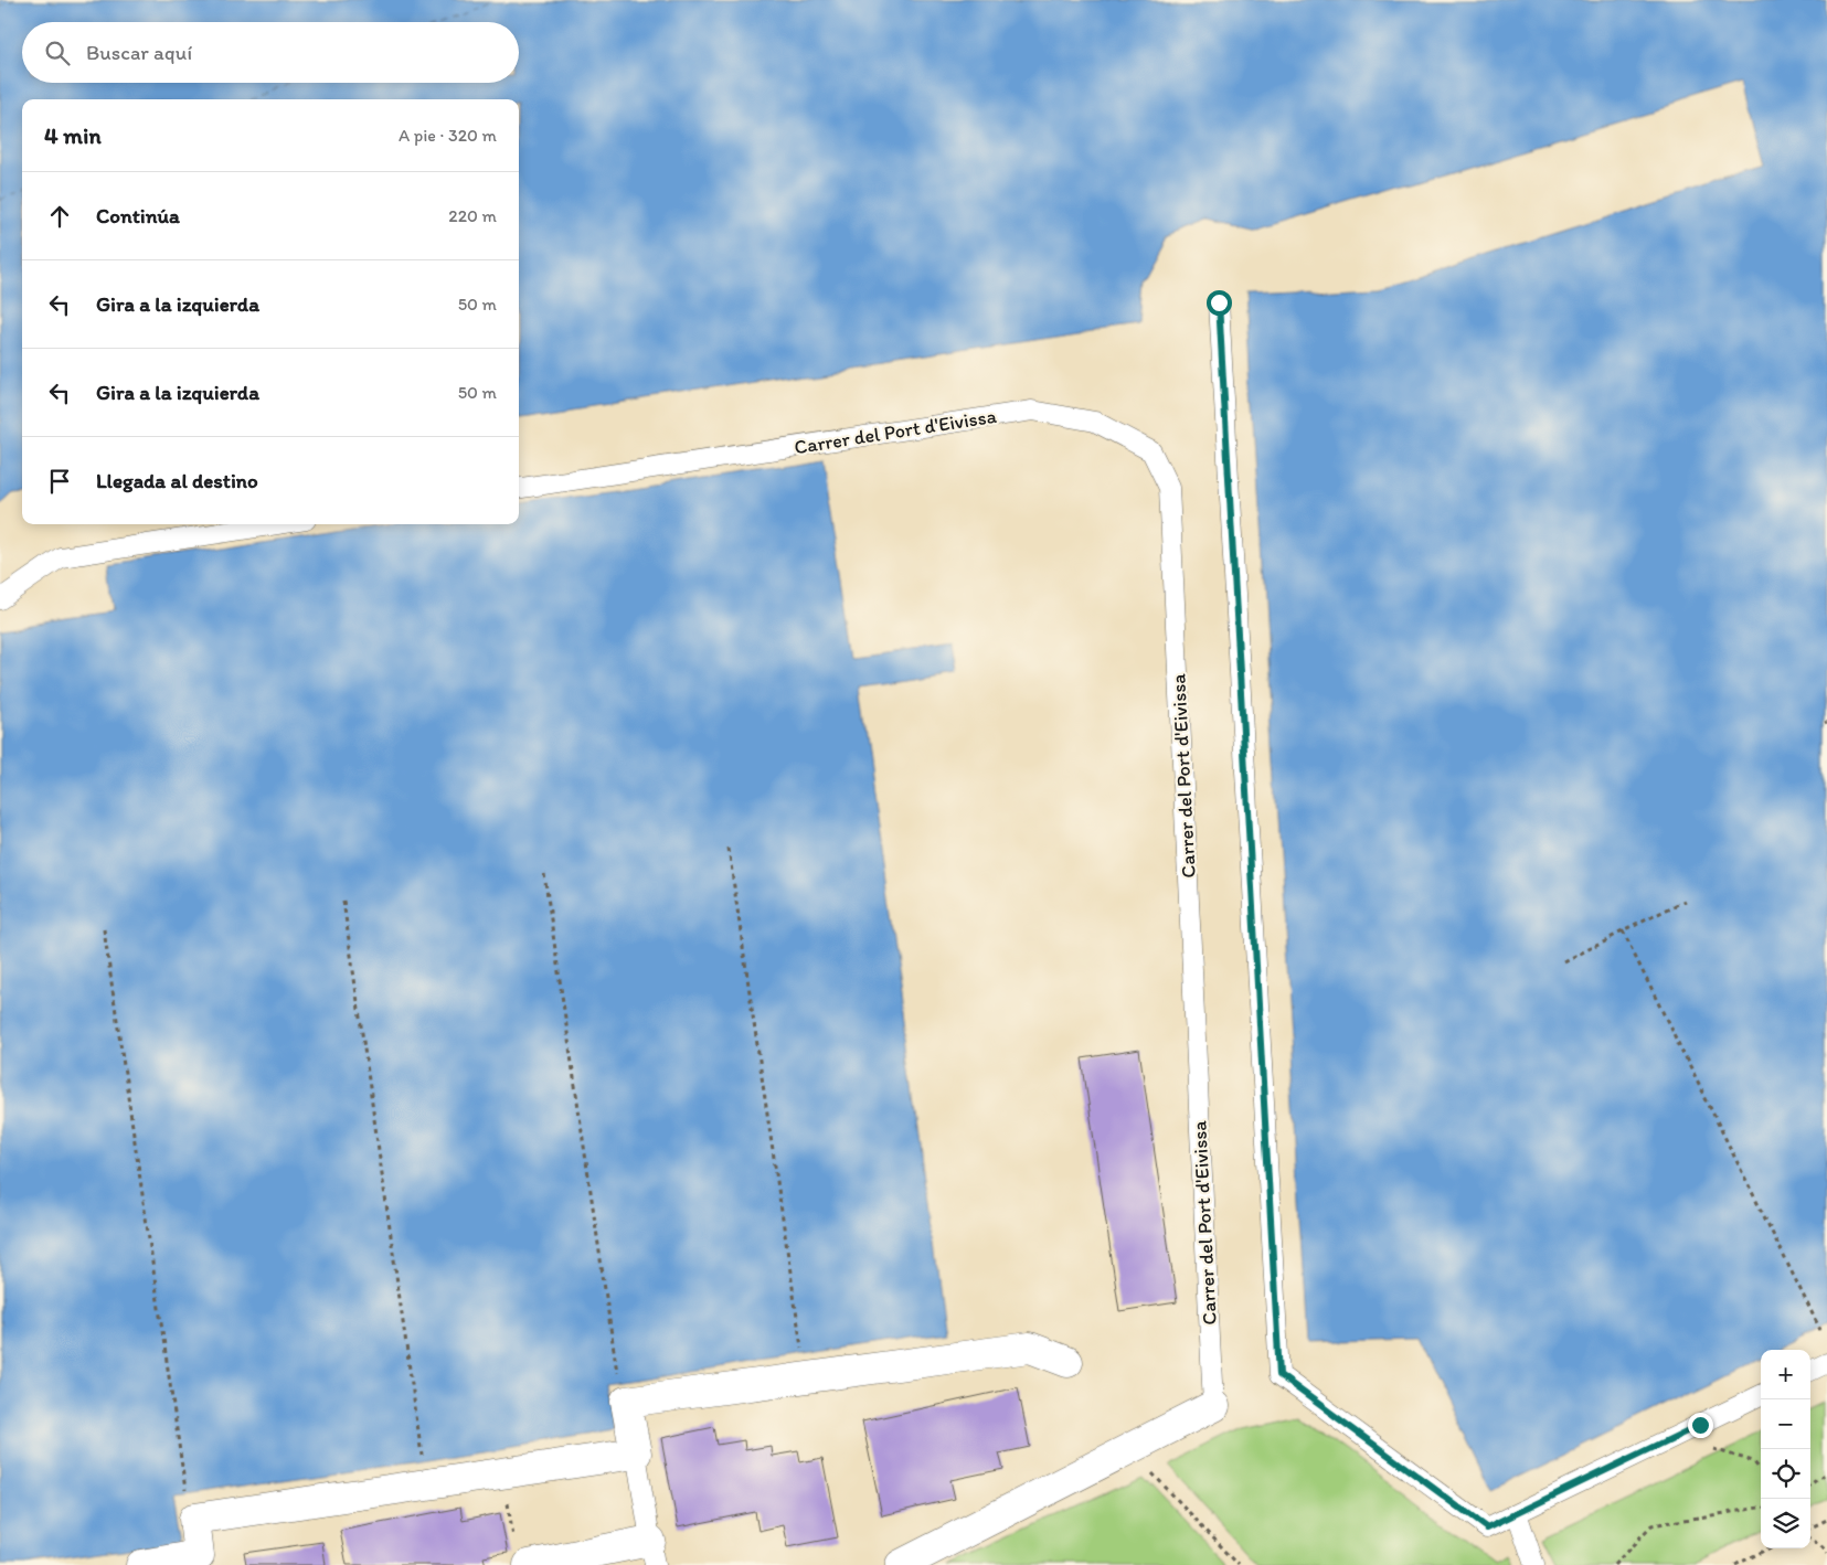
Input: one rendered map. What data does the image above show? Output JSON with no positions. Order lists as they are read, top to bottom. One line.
{"streets":{"street":["Carrer del Port d'Eivissa"]},"page":{"search":"Buscar aquí","heading":["4 min","A pie · 320 m"],"list":[["Continúa","220 m"],["Gira a la izquierda","50 m"],["Gira a la izquierda","50 m"],"Llegada al destino"],"map_buttons":["+","−"]}}
